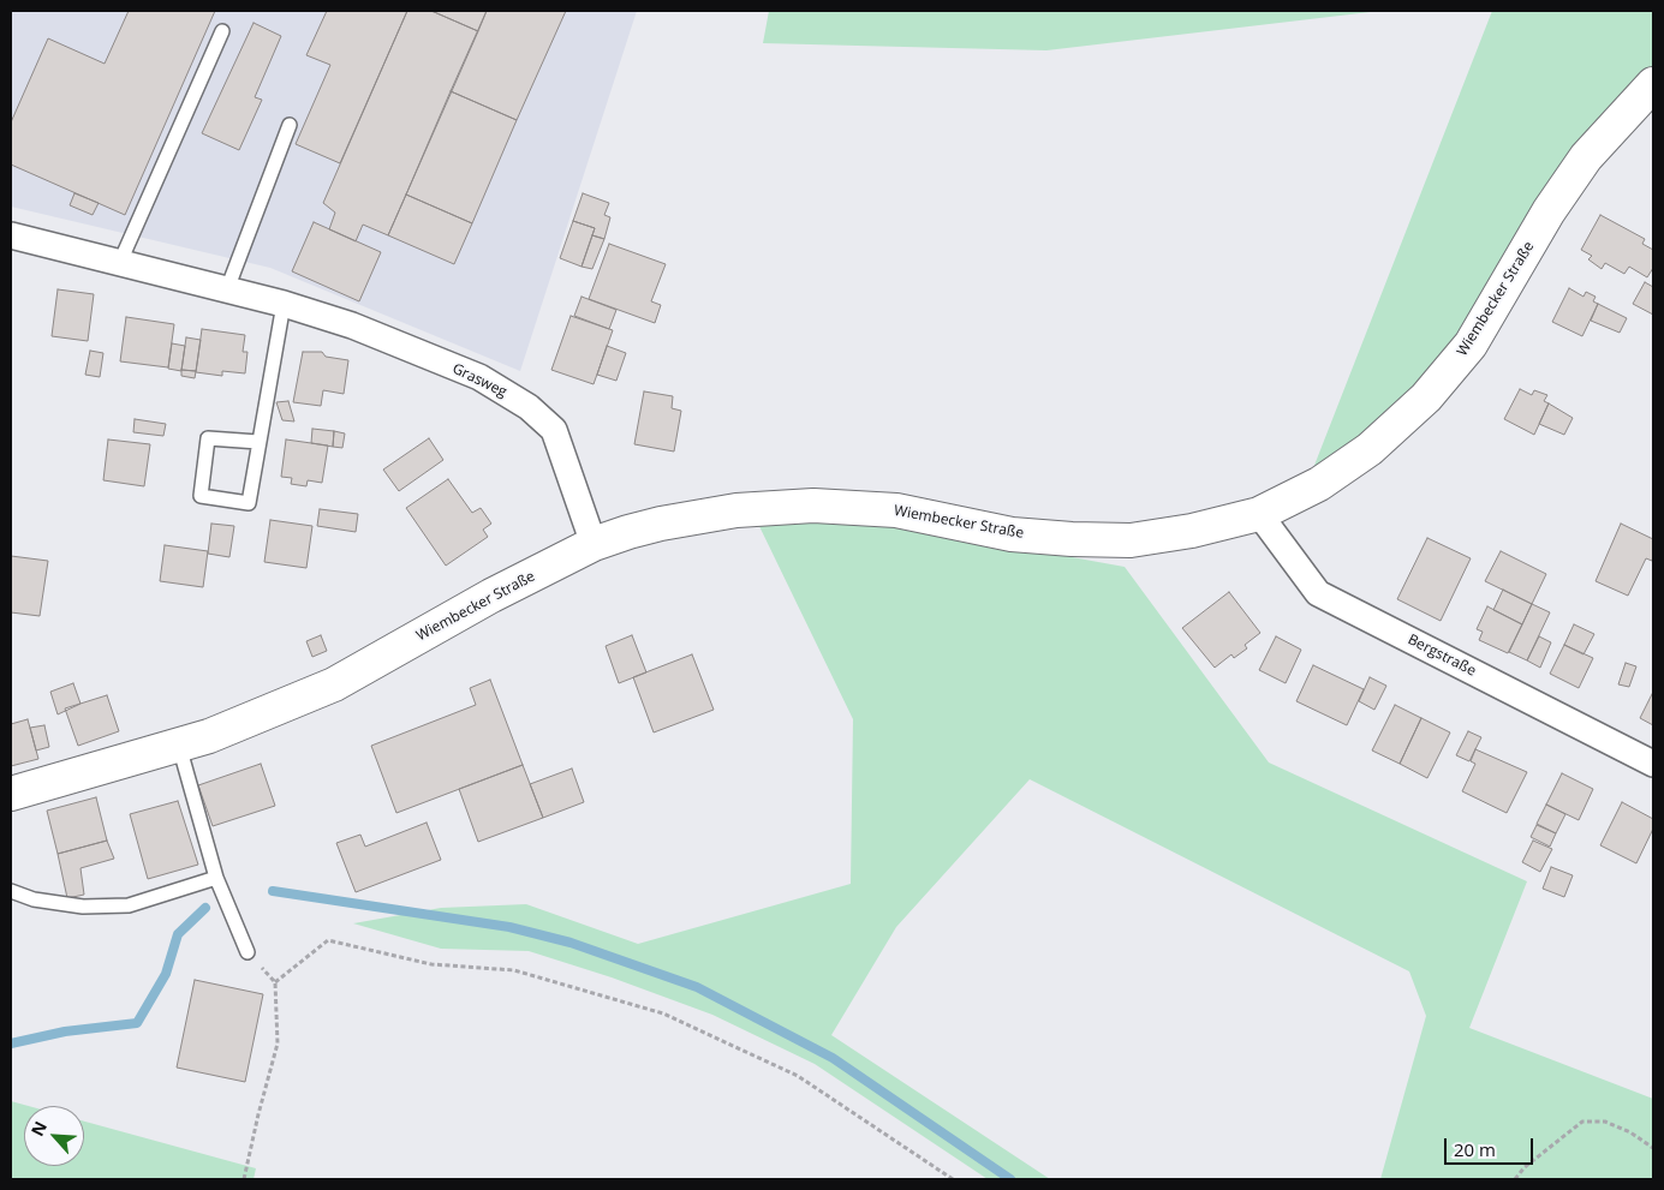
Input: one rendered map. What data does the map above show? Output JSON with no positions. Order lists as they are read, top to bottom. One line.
{"streets":{"street":["Wiembecker Straße","Grasweg","Bergstraße"]},"crossings":[["Wiembecker Straße","Grasweg"],["Wiembecker Straße","Bergstraße"]],"scale_bar":"20 m","north":"top left"}
